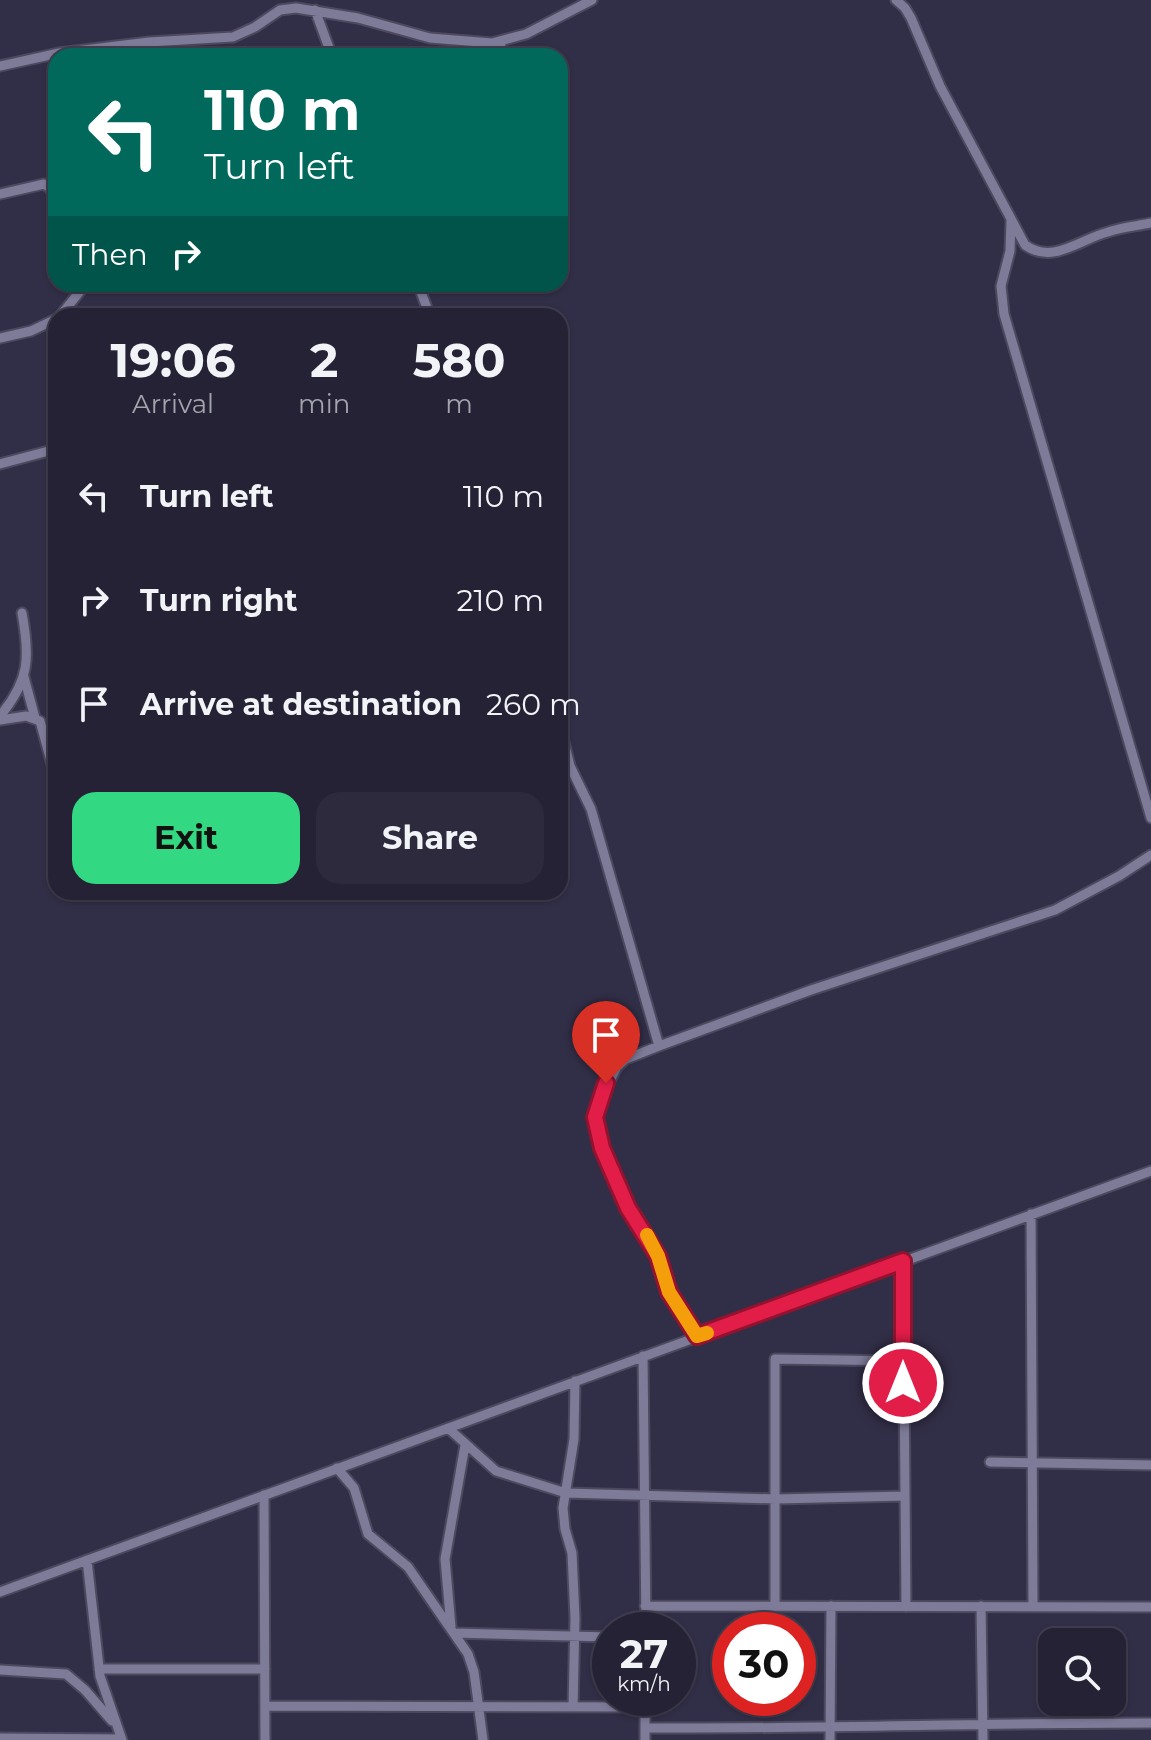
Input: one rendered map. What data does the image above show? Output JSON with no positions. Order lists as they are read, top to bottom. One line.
{"page":{"turn":["110 m","Turn left"],"then":"Then","eta":["19:06","Arrival","2","min","580","m"],"list":[{"name":"Turn left","value":"110 m"},{"name":"Turn right","value":"210 m"},{"name":"Arrive at destination","value":"260 m"}],"buttons":["Exit","Share"],"speed":"27 km/h","limit":"30"}}
